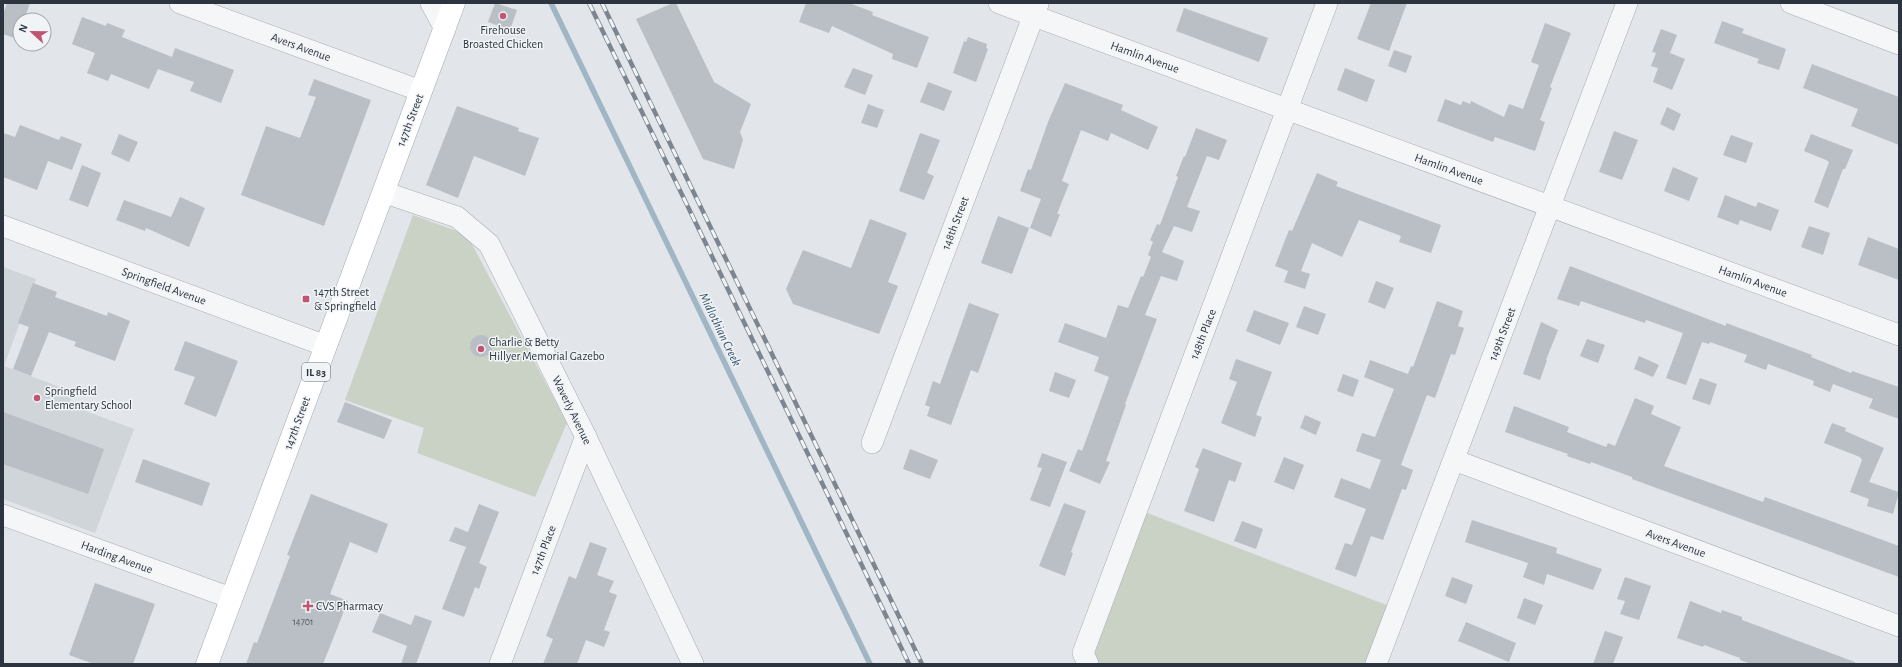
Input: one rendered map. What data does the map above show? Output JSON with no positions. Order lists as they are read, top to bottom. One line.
{"streets":{"main road":["147th Street","IL 83"],"street":["Avers Avenue","Hamlin Avenue","148th Street","Springfield Avenue","148th Place","149th Street","Waverly Avenue","147th Place","Harding Avenue"]},"crossings":[["Avers Avenue","147th Street"],["Avers Avenue","149th Street"],["Hamlin Avenue","148th Street"],["Hamlin Avenue","148th Place"],["Hamlin Avenue","149th Street"],["147th Street","Springfield Avenue"],["147th Street","Waverly Avenue"],["147th Street","Harding Avenue"],["Waverly Avenue","147th Place"]],"water":["Midlothian Creek"],"places":{"other":["Firehouse Broasted Chicken","Charlie & Betty Hillyer Memorial Gazebo","Springfield Elementary School"],"transit":["147th Street & Springfield"],"health":["CVS Pharmacy"]},"house_numbers":["14701"],"north":"left"}
